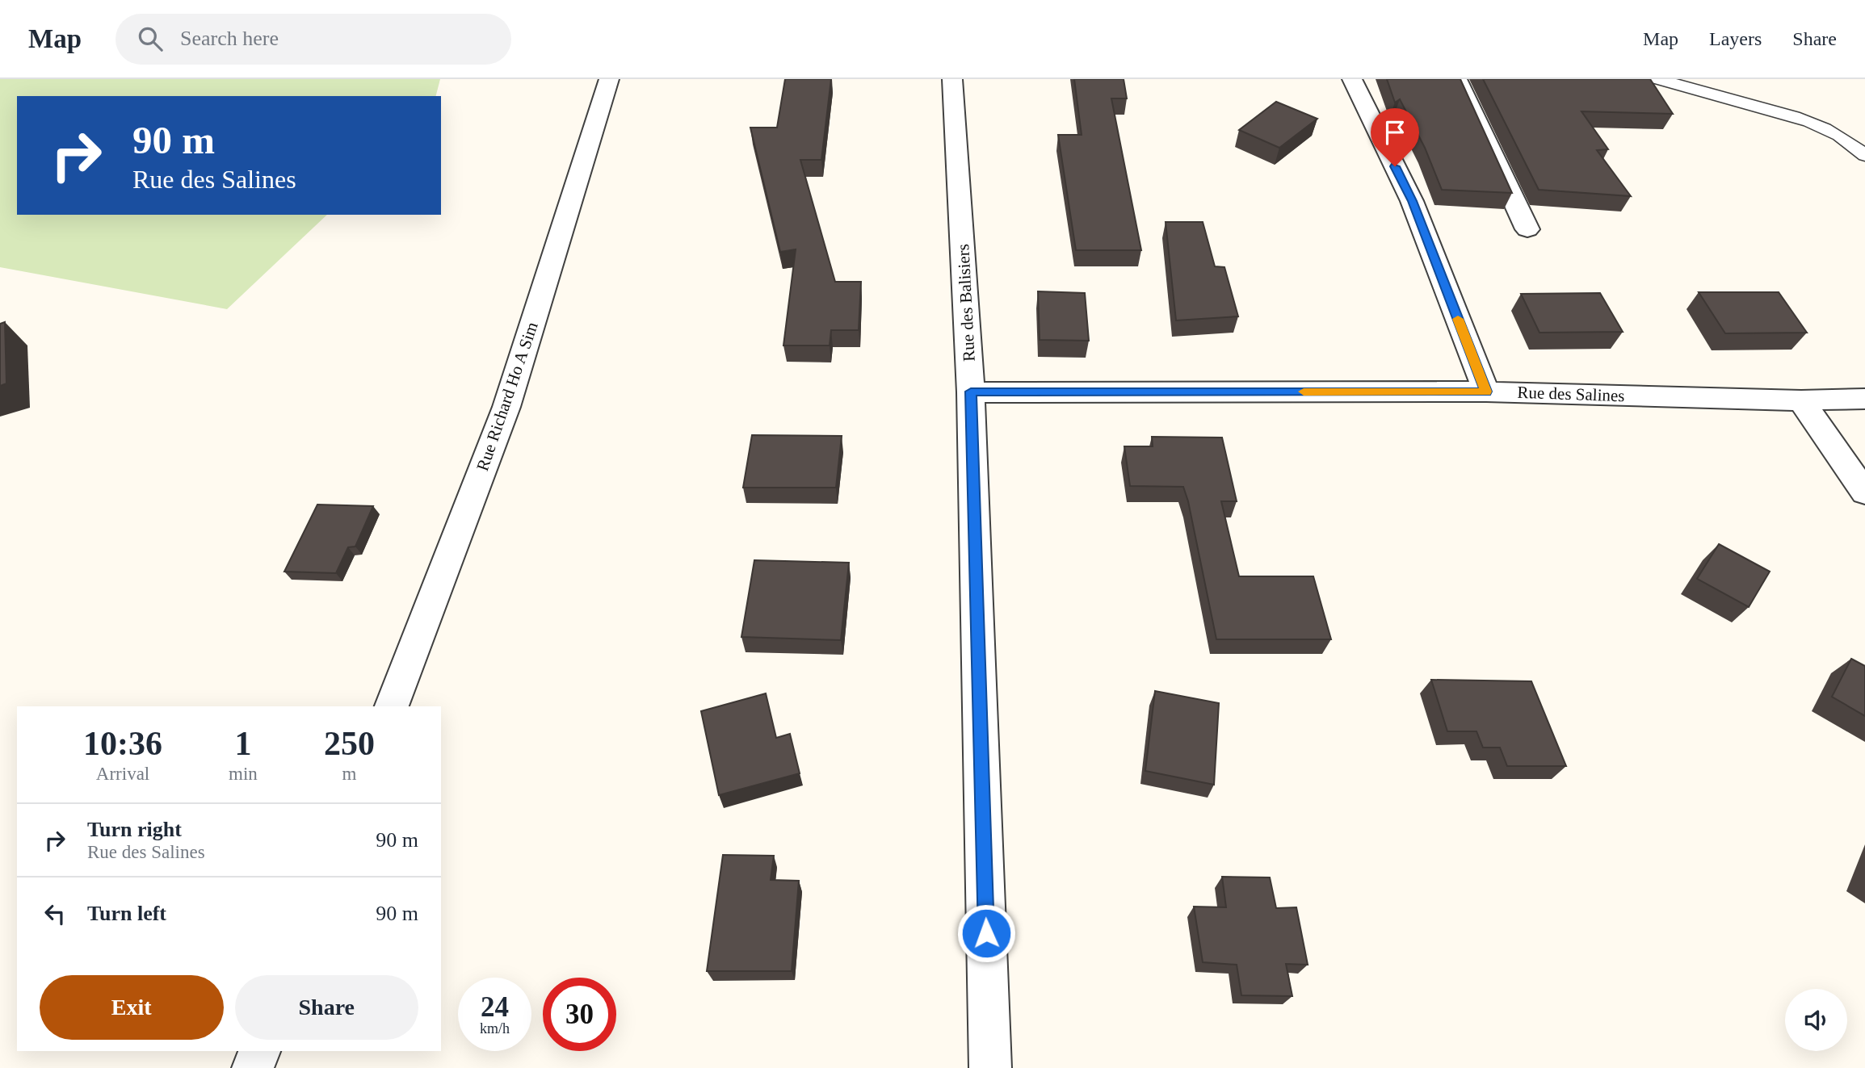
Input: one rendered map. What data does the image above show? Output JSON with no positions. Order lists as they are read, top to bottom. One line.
{"streets":{"street":["Rue des Balisiers","Rue des Salines","Rue Richard Ho A Sim"]},"crossings":[["Rue des Balisiers","Rue des Salines"]],"page":{"header":"Map","search":"Search here","nav":["Map","Layers","Share"],"turn":["90 m","Rue des Salines"],"eta":["10:36","Arrival","1","min","250","m"],"list":[{"name":"Turn right","note":"Rue des Salines","value":"90 m"},{"name":"Turn left","value":"90 m"}],"buttons":["Exit","Share"],"speed":"24 km/h","limit":"30"}}
